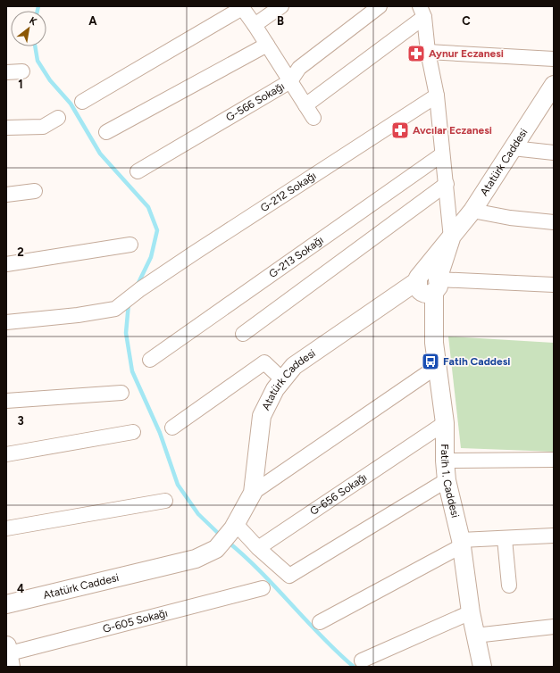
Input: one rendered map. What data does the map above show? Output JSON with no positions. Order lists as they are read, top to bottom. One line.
{"streets":{"street":["G-566 Sokağı","Atatürk Caddesi","G-212 Sokağı","G-213 Sokağı","Fatih 1. Caddesi","G-656 Sokağı","G-605 Sokağı"]},"crossings":[["Atatürk Caddesi","Fatih 1. Caddesi"],["Fatih 1. Caddesi","G-656 Sokağı"]],"places":{"pharmacy":["Aynur Eczanesi","Avcılar Eczanesi"],"bus stop":["Fatih Caddesi"]},"north":"top right","grid":{"columns":["A","B","C"],"rows":["1","2","3","4"]}}
